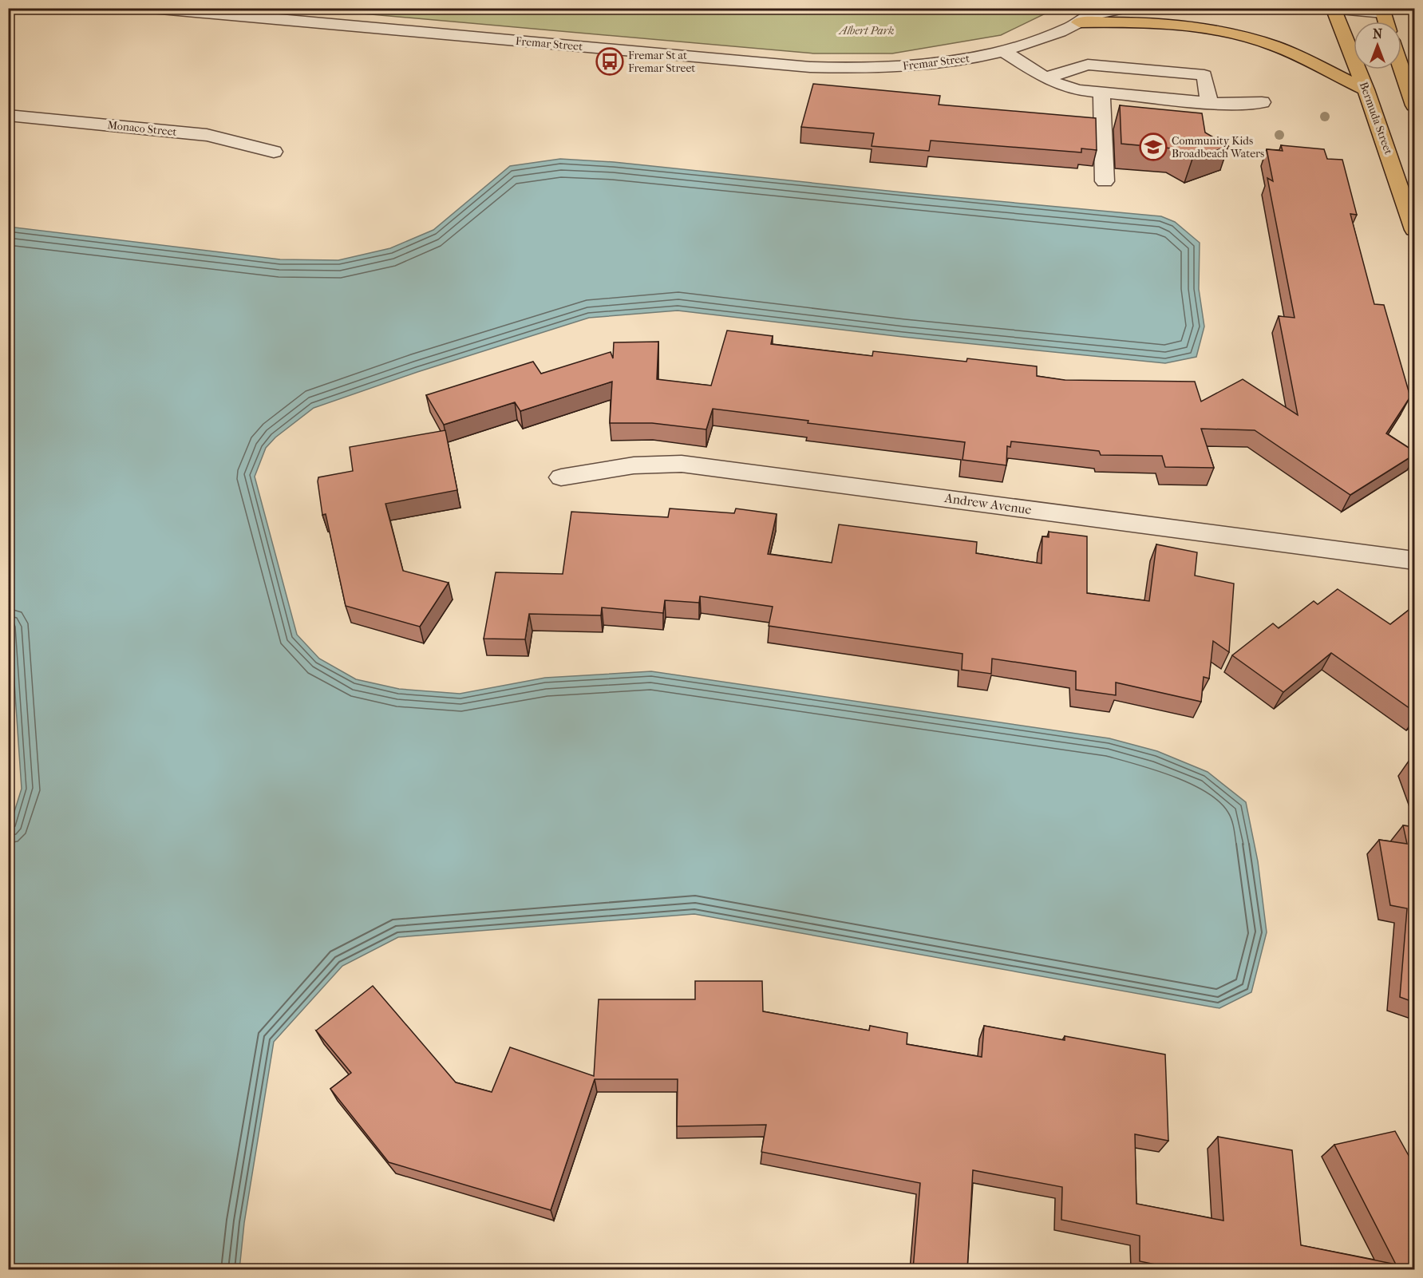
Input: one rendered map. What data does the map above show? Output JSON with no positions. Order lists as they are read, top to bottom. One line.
{"streets":{"main road":["Bermuda Street"],"street":["Fremar Street","Monaco Street","Andrew Avenue"]},"parks":["Albert Park"],"places":{"bus stop":["Fremar St at Fremar Street"],"school or university":["Community Kids Broadbeach Waters"]},"north":"top"}
